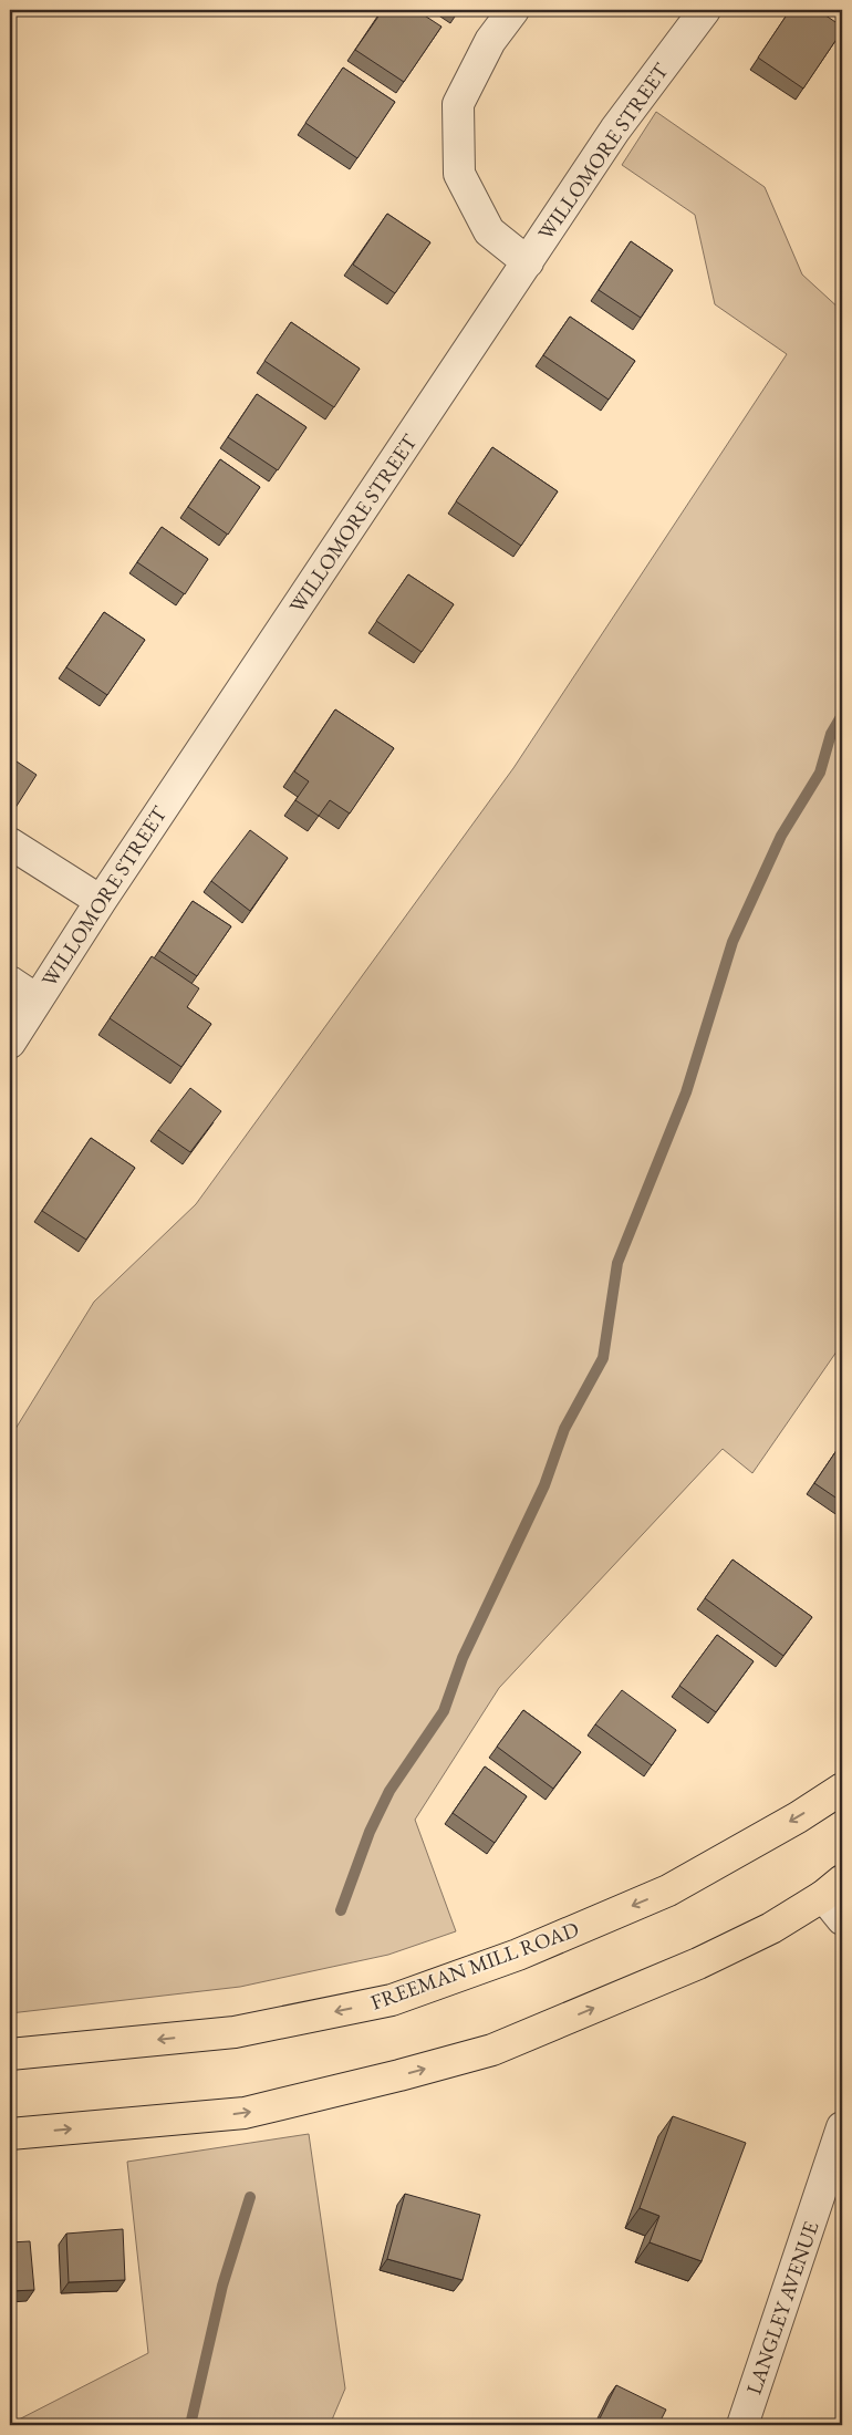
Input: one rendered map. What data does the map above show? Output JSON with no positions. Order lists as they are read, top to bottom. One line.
{"streets":{"main road":["FREEMAN MILL ROAD"],"street":["WILLOMORE STREET","LANGLEY AVENUE"]}}
